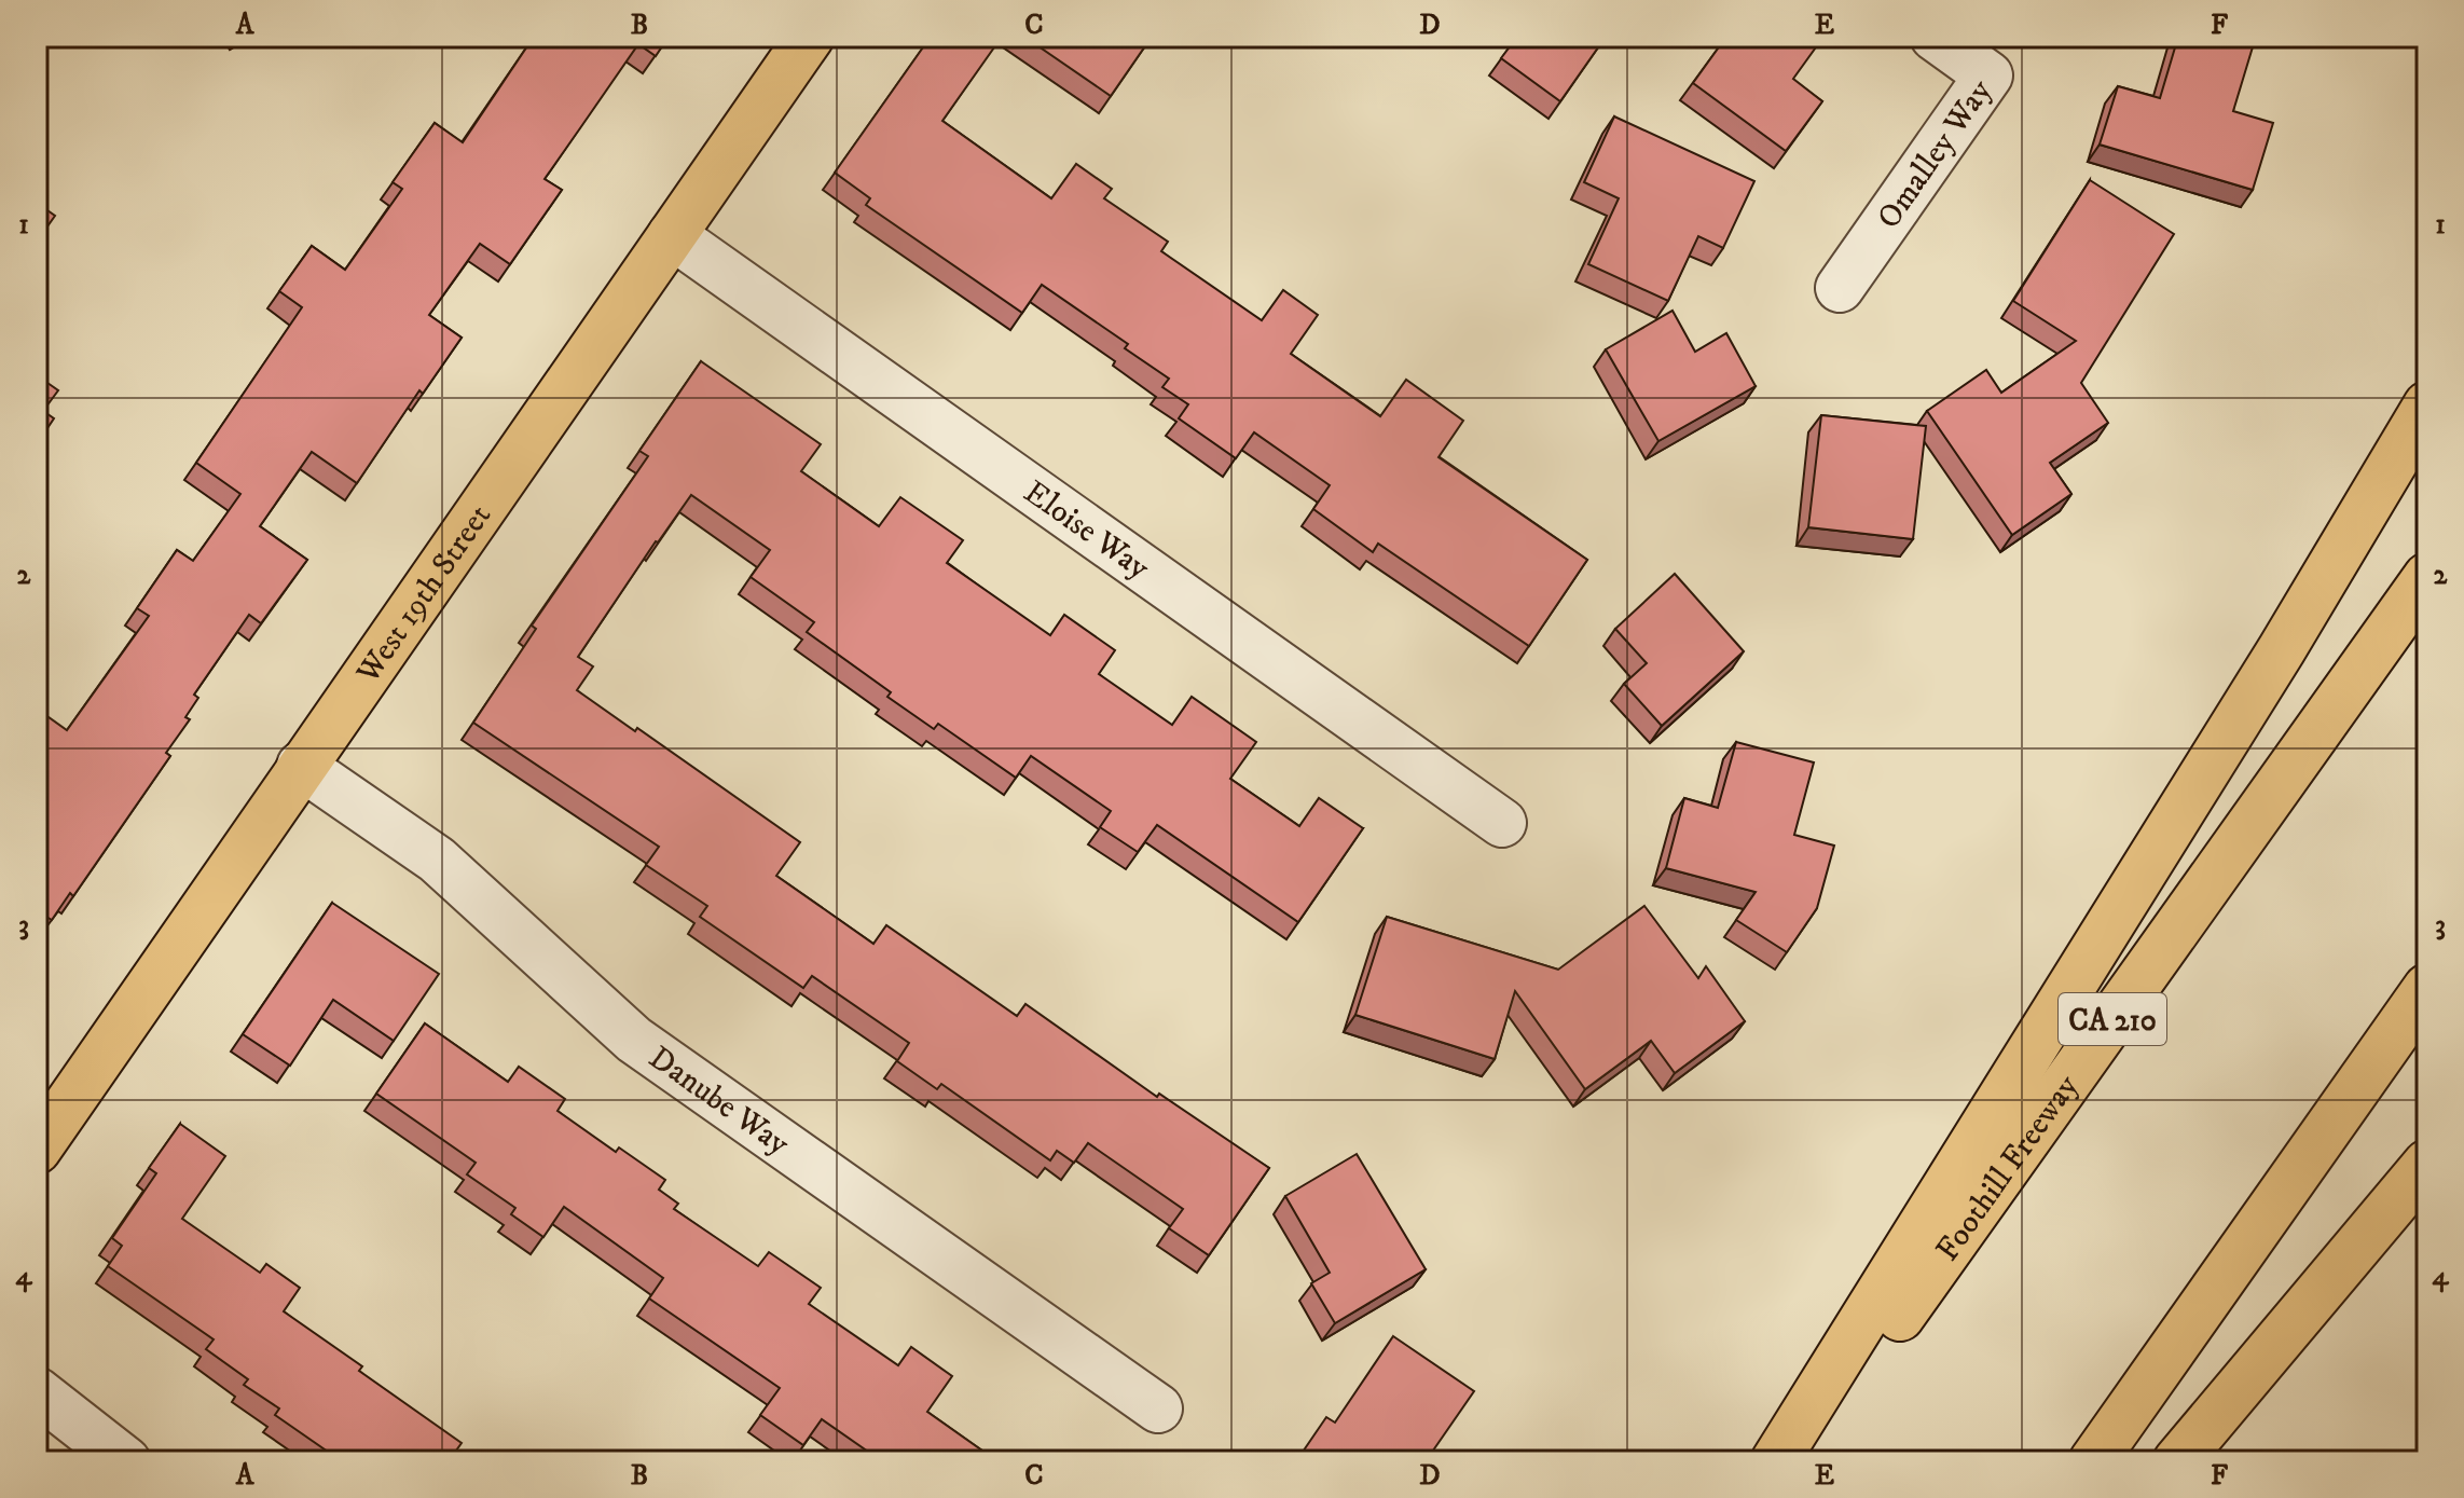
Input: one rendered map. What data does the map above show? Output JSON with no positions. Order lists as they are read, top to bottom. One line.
{"streets":{"main road":["West 19th Street","CA 210","Foothill Freeway"],"street":["Omalley Way","Eloise Way","Danube Way"]},"crossings":[["Eloise Way","West 19th Street"],["West 19th Street","Danube Way"]],"grid":{"columns":["A","B","C","D","E","F"],"rows":["1","2","3","4"]}}
